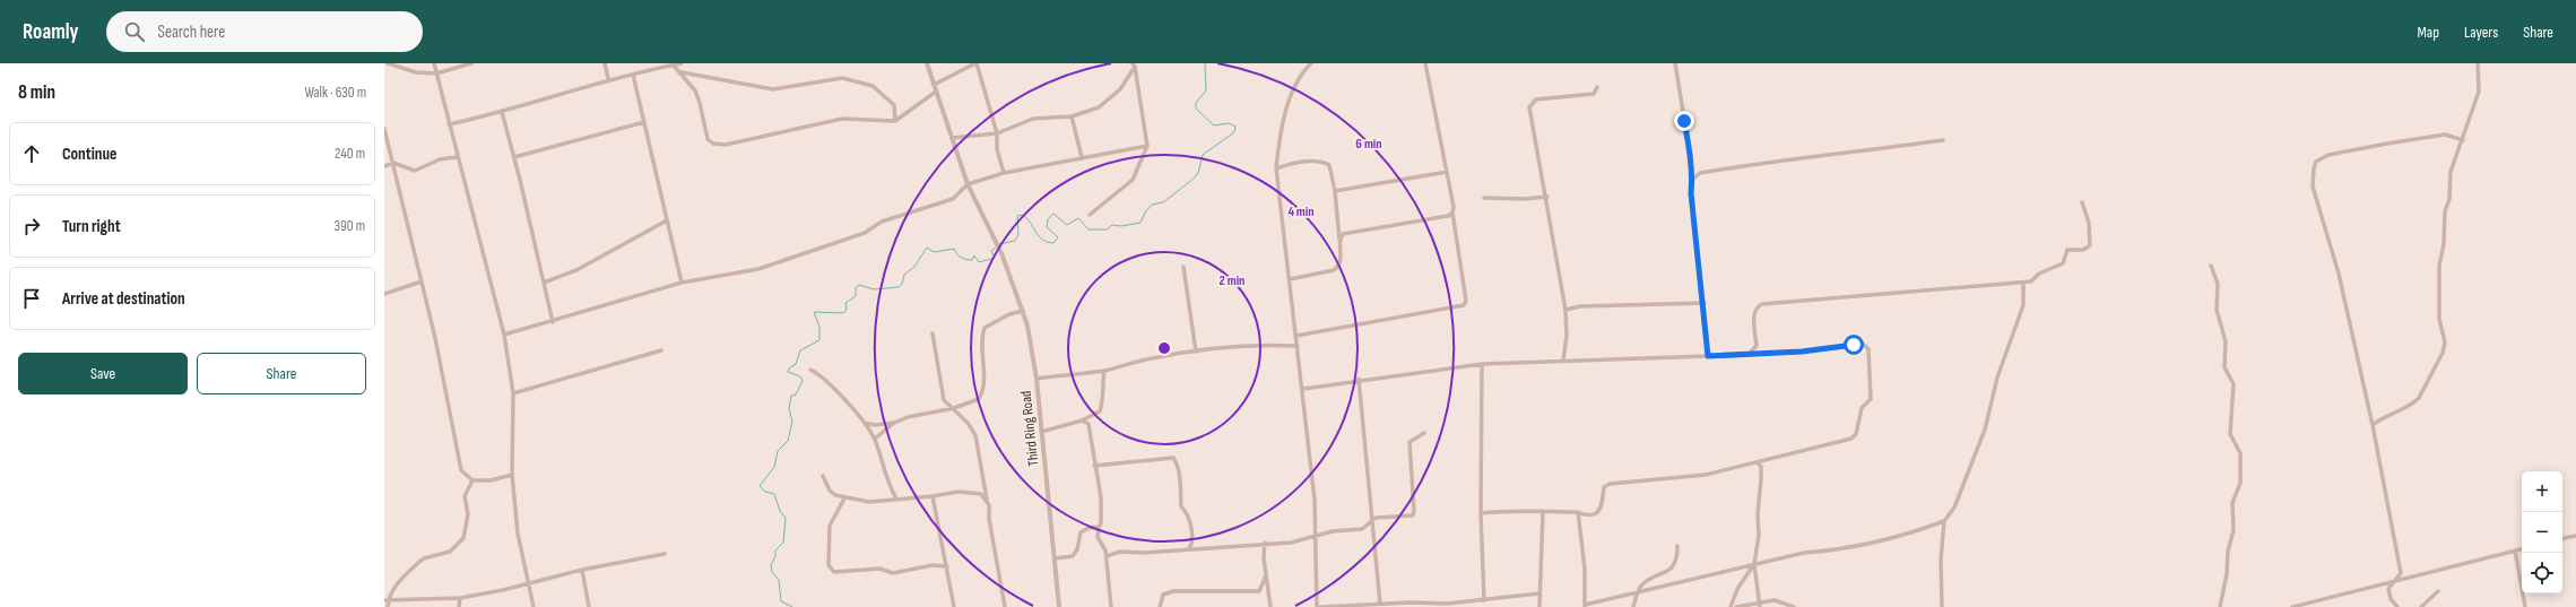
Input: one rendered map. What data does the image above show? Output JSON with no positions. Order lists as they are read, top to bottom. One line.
{"streets":{"street":["Third Ring Road"]},"page":{"header":"Roamly","search":"Search here","nav":["Map","Layers","Share"],"heading":["8 min","Walk · 630 m"],"list":[["Continue","240 m"],["Turn right","390 m"],"Arrive at destination"],"buttons":["Save","Share"],"map_buttons":["+","−"]},"rings":["6 min","4 min","2 min"]}
